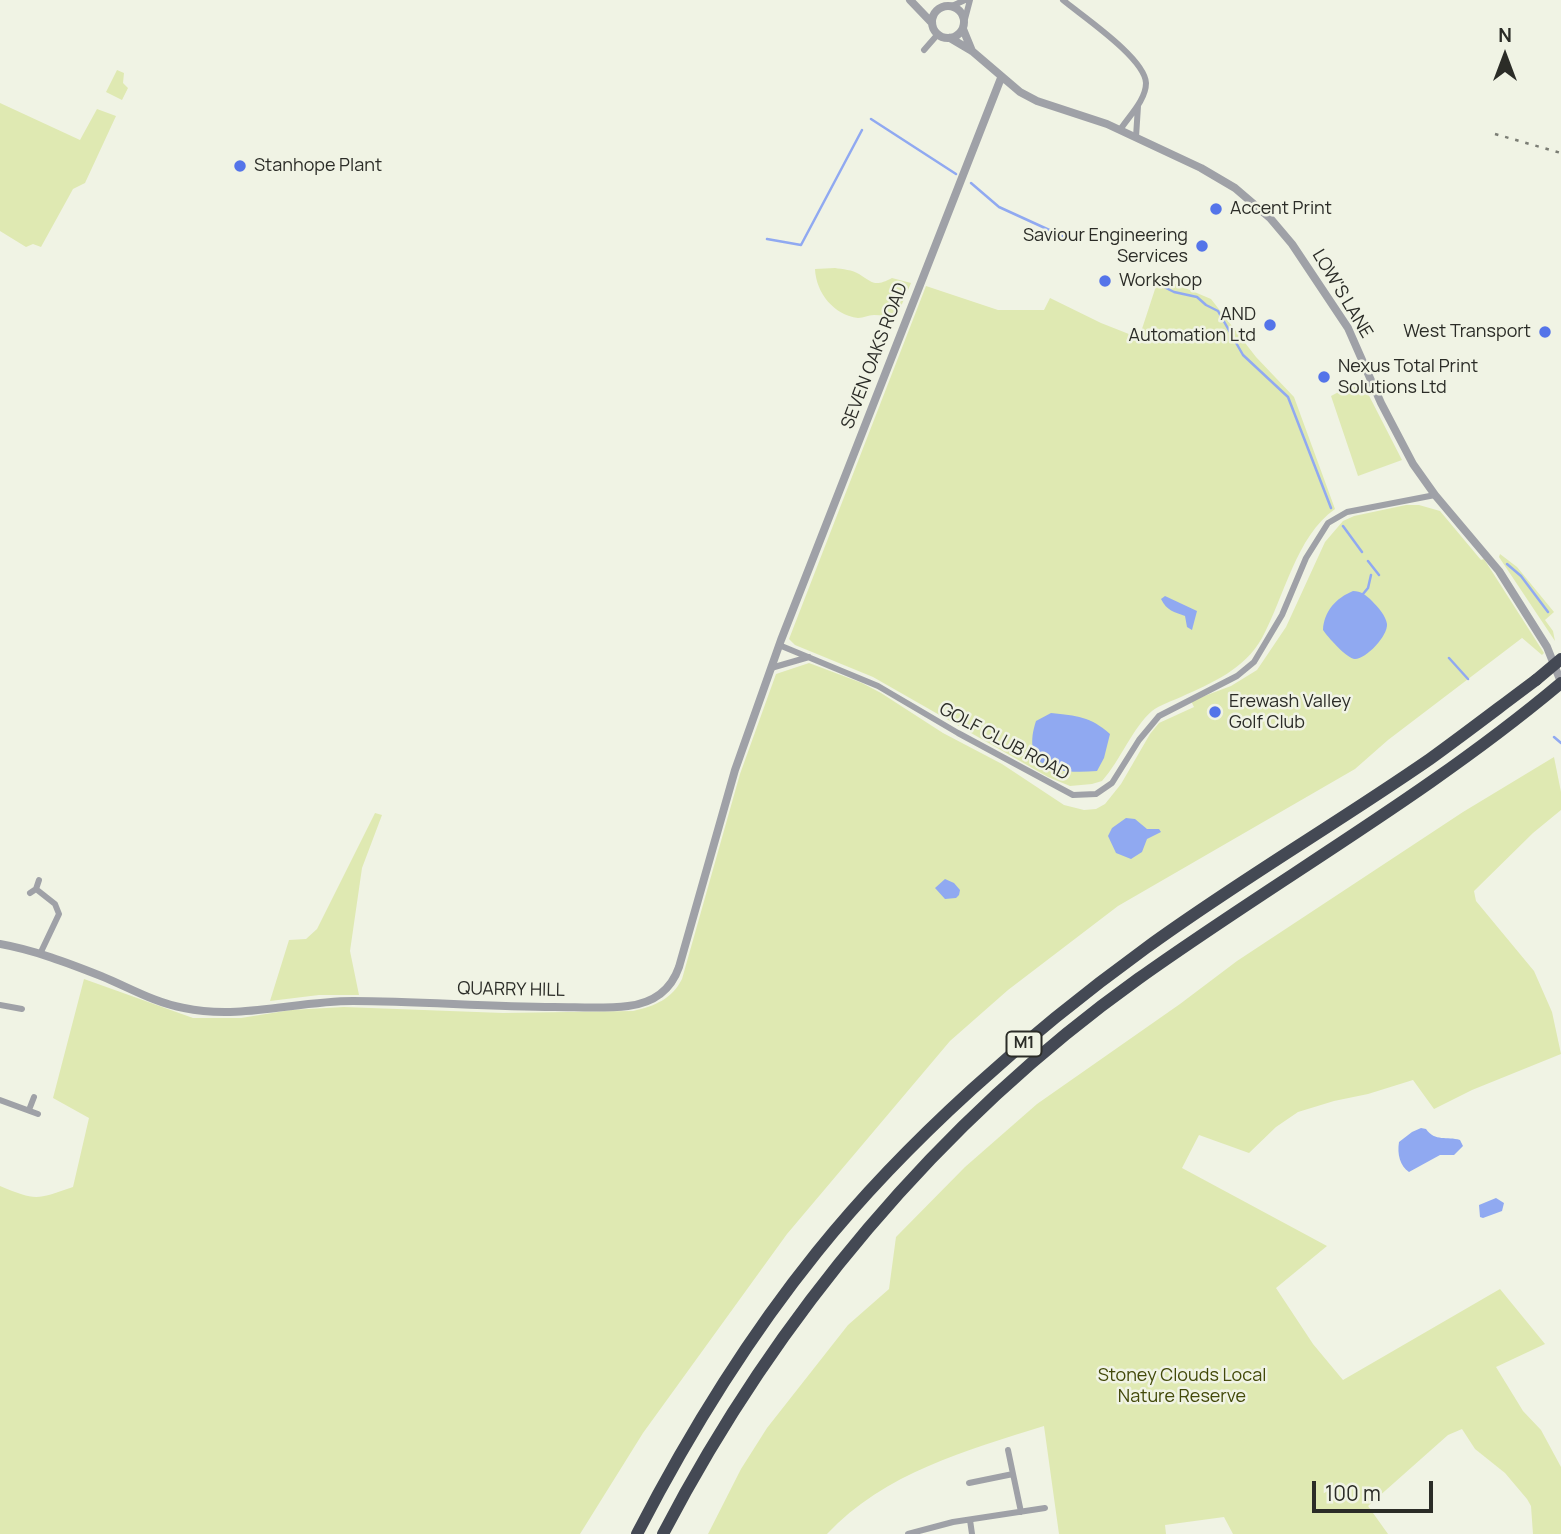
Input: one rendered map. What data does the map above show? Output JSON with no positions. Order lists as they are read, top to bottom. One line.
{"streets":{"highway":["M1"],"street":["LOW'S LANE","SEVEN OAKS ROAD","GOLF CLUB ROAD","QUARRY HILL"]},"crossings":[["LOW'S LANE","SEVEN OAKS ROAD"],["LOW'S LANE","GOLF CLUB ROAD"],["LOW'S LANE","M1"],["SEVEN OAKS ROAD","GOLF CLUB ROAD"],["SEVEN OAKS ROAD","QUARRY HILL"],["GOLF CLUB ROAD","QUARRY HILL"]],"parks":["Stoney Clouds Local Nature Reserve"],"places":["Stanhope Plant","Accent Print","Saviour Engineering Services","Workshop","AND Automation Ltd","West Transport","Nexus Total Print Solutions Ltd","Erewash Valley Golf Club"],"scale_bar":"100 m","north":"top"}
